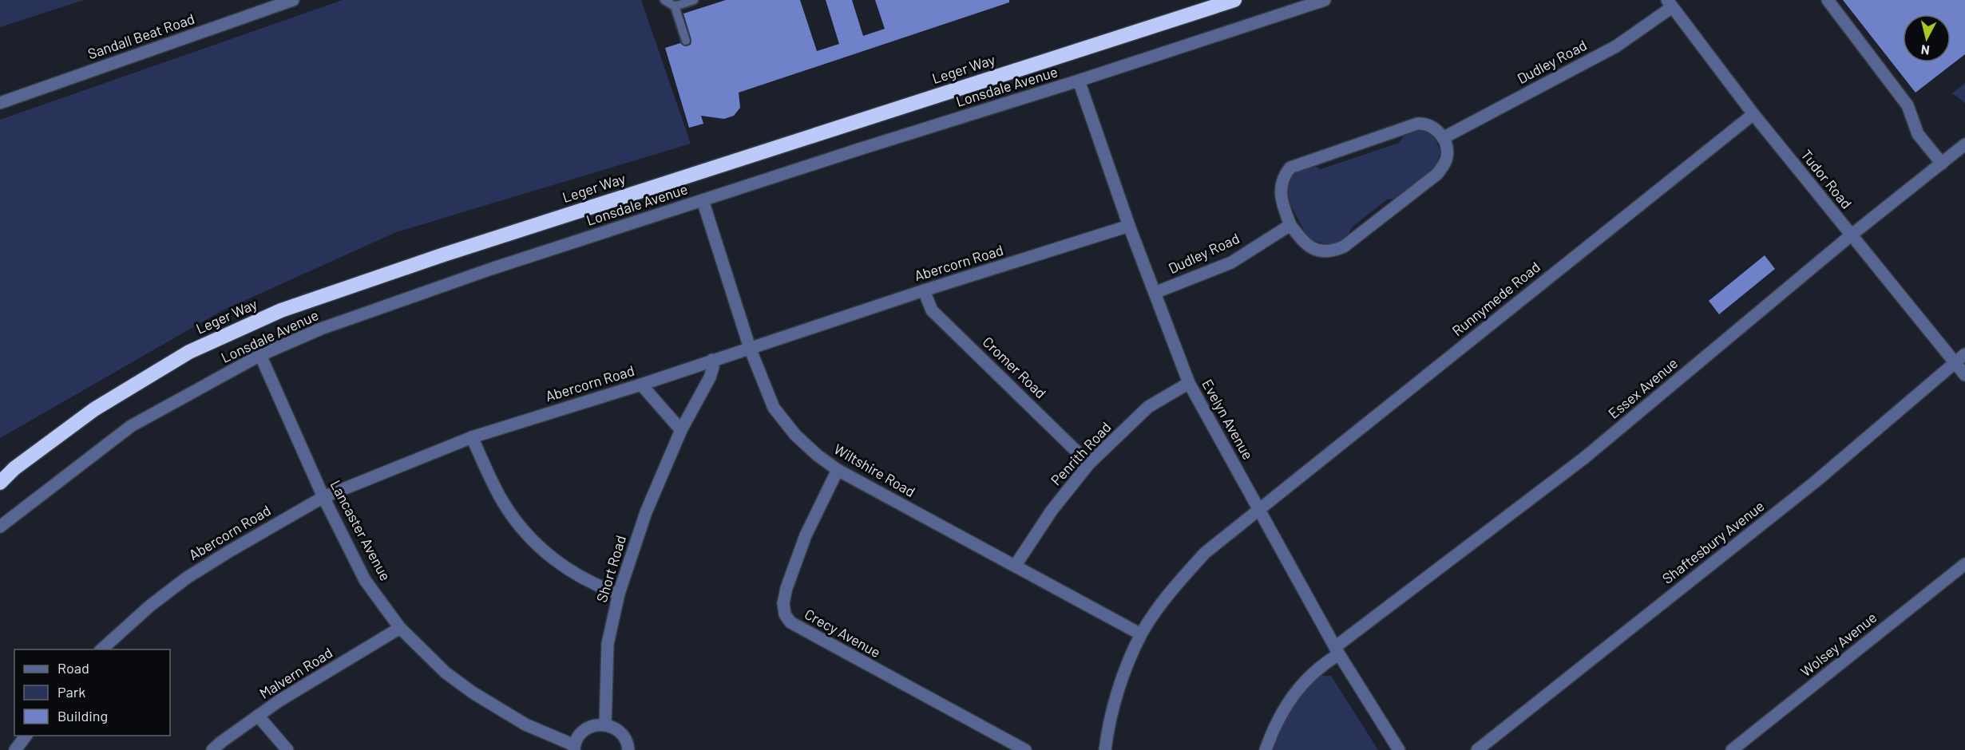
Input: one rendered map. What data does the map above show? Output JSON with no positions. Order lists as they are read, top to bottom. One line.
{"streets":{"highway":["Leger Way"],"street":["Sandall Beat Road","Dudley Road","Lonsdale Avenue","Tudor Road","Abercorn Road","Runnymede Road","Cromer Road","Essex Avenue","Evelyn Avenue","Penrith Road","Wiltshire Road","Lancaster Avenue","Shaftesbury Avenue","Short Road","Crecy Avenue","Wolsey Avenue","Malvern Road"]},"crossings":[["Dudley Road","Tudor Road"],["Dudley Road","Evelyn Avenue"],["Lonsdale Avenue","Evelyn Avenue"],["Lonsdale Avenue","Wiltshire Road"],["Lonsdale Avenue","Lancaster Avenue"],["Tudor Road","Runnymede Road"],["Tudor Road","Essex Avenue"],["Tudor Road","Shaftesbury Avenue"],["Abercorn Road","Cromer Road"],["Abercorn Road","Evelyn Avenue"],["Abercorn Road","Wiltshire Road"],["Abercorn Road","Lancaster Avenue"],["Abercorn Road","Short Road"],["Runnymede Road","Evelyn Avenue"],["Runnymede Road","Wiltshire Road"],["Cromer Road","Penrith Road"],["Essex Avenue","Evelyn Avenue"],["Evelyn Avenue","Penrith Road"],["Penrith Road","Wiltshire Road"],["Wiltshire Road","Crecy Avenue"],["Lancaster Avenue","Malvern Road"]],"legend":["Road","Park","Building"],"north":"bottom"}
